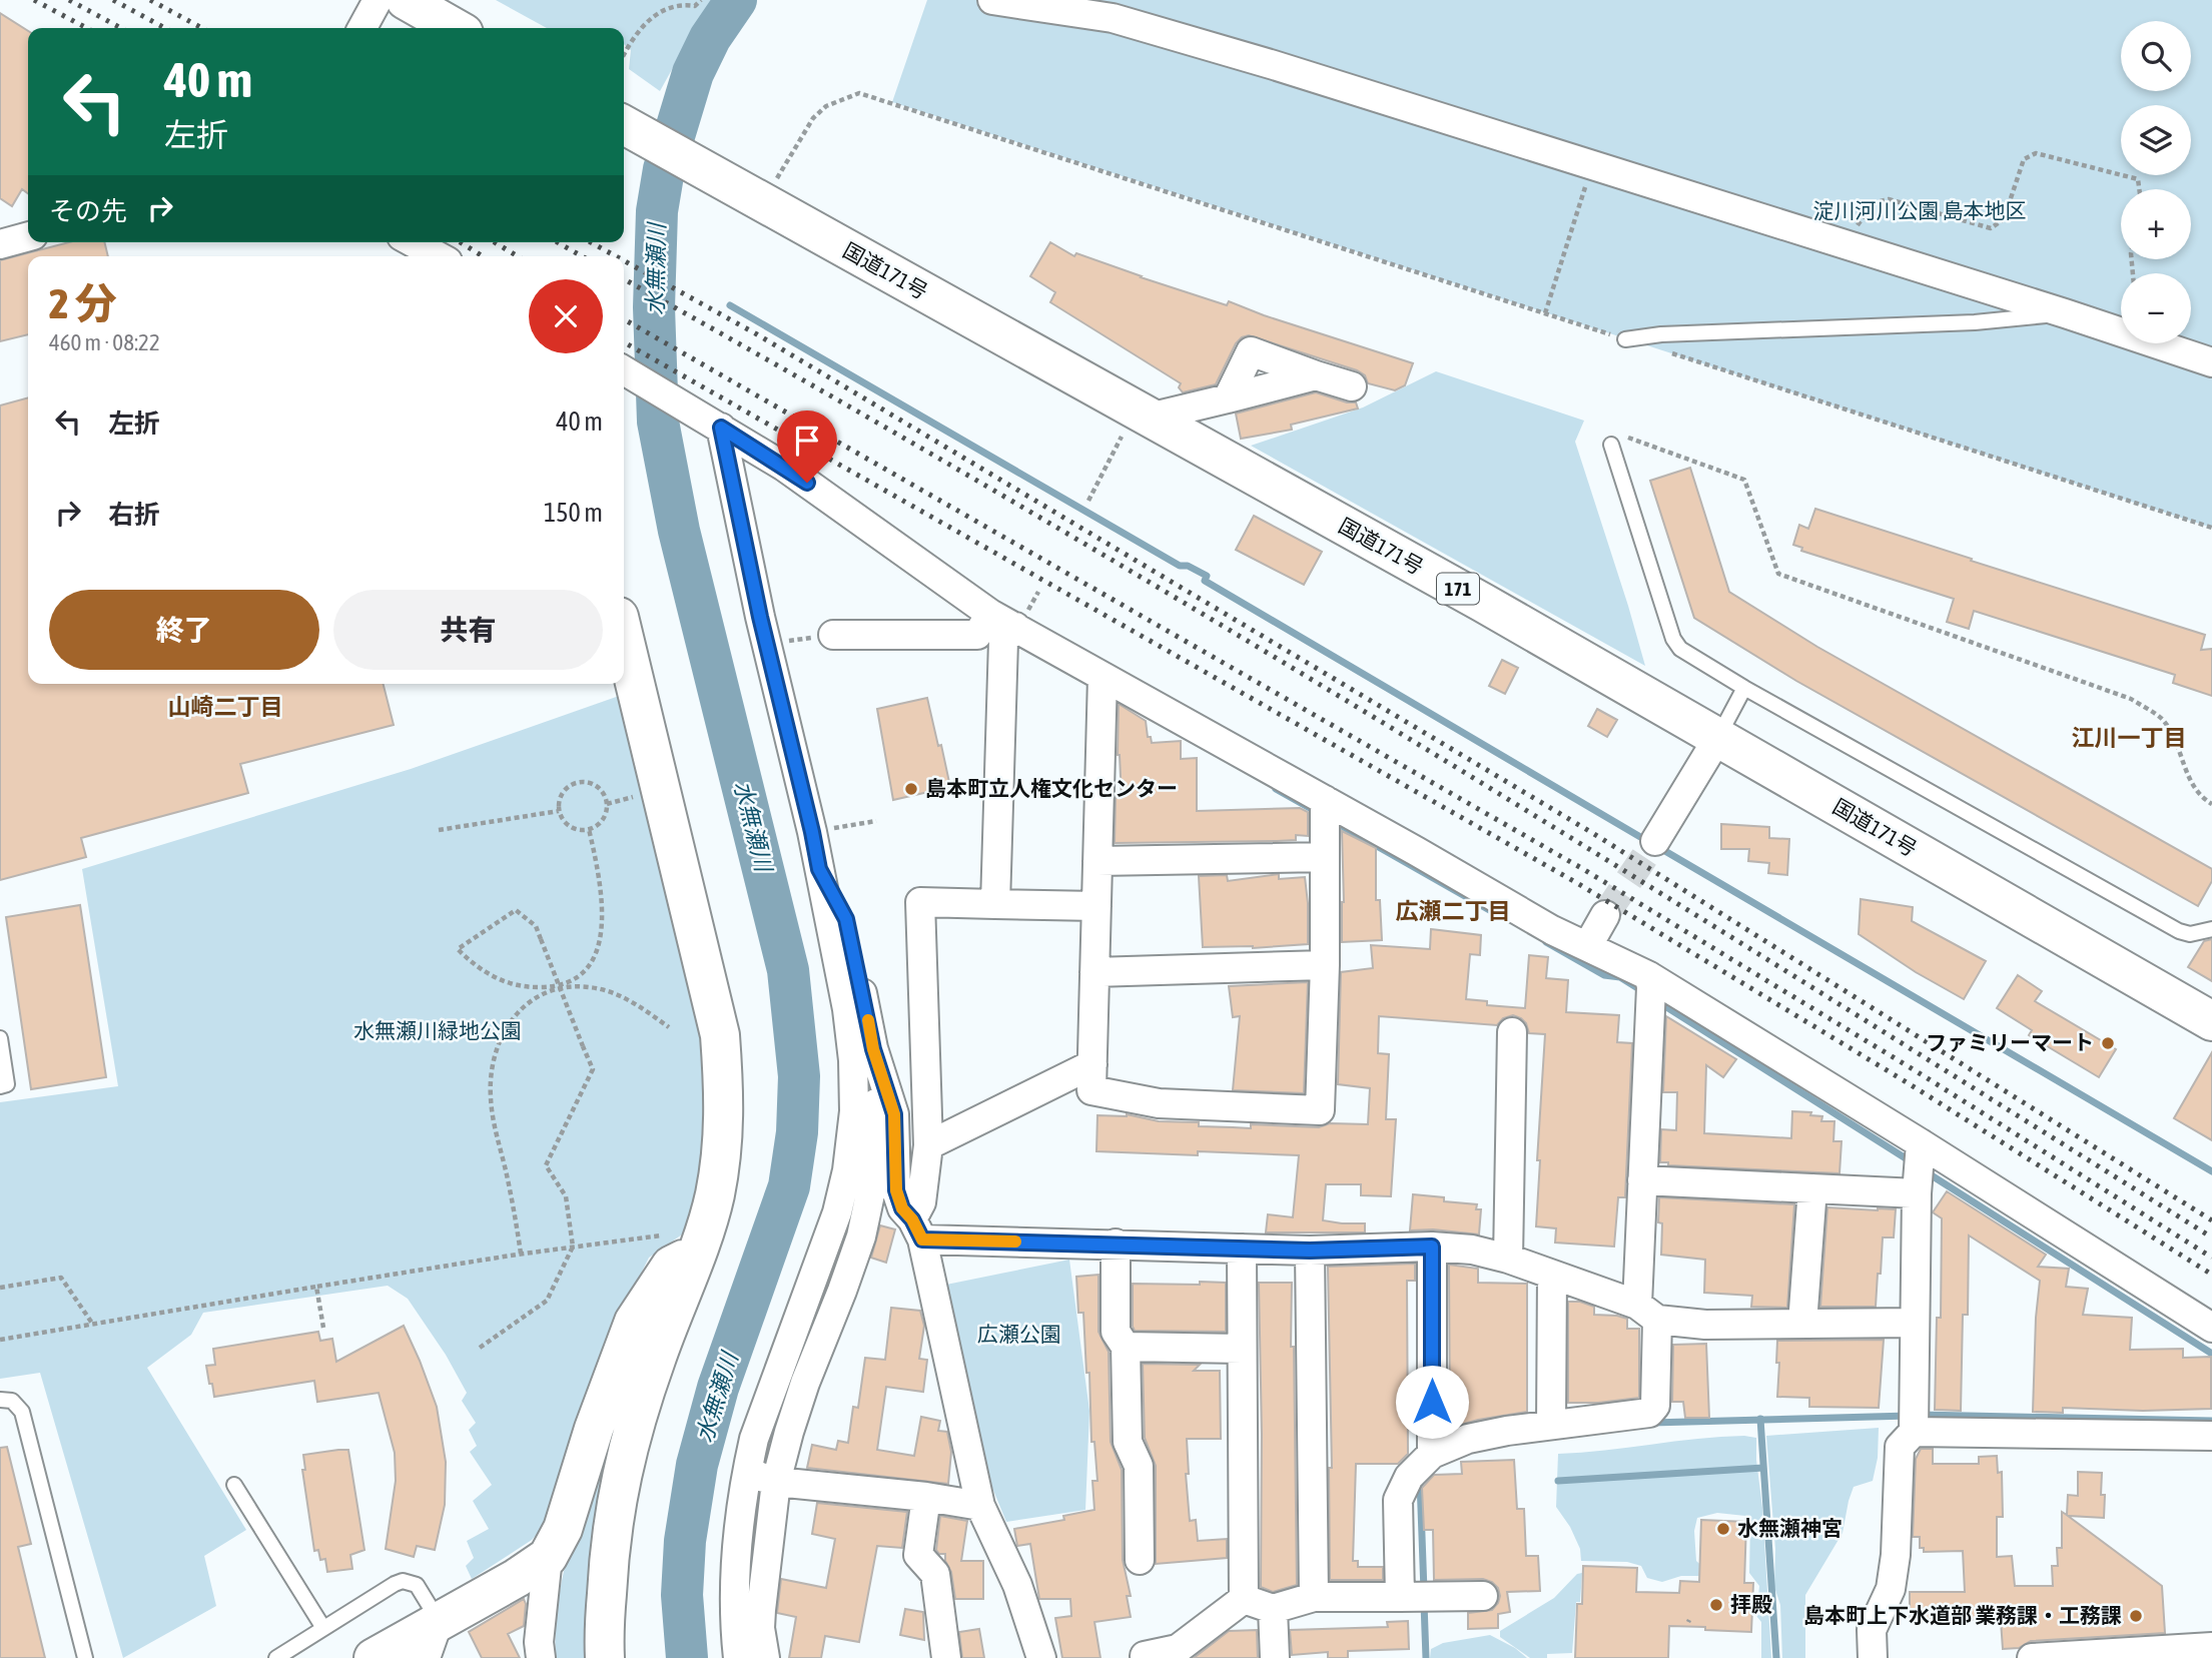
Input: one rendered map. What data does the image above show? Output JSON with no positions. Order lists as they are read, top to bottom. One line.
{"streets":{"main road":["国道171号","171"]},"districts":["山崎二丁目","江川一丁目","広瀬二丁目"],"water":["水無瀬川"],"parks":["淀川河川公園 島本地区","水無瀬川緑地公園","広瀬公園"],"places":["島本町立人権文化センター","ファミリーマート","水無瀬神宮","拝殿","島本町上下水道部 業務課・工務課"],"page":{"map_buttons":["+","−"],"turn":["40 m","左折"],"then":"その先","heading":["2 分","460 m · 08:22"],"list":[{"name":"左折","value":"40 m"},{"name":"右折","value":"150 m"}],"buttons":["終了","共有"]}}
